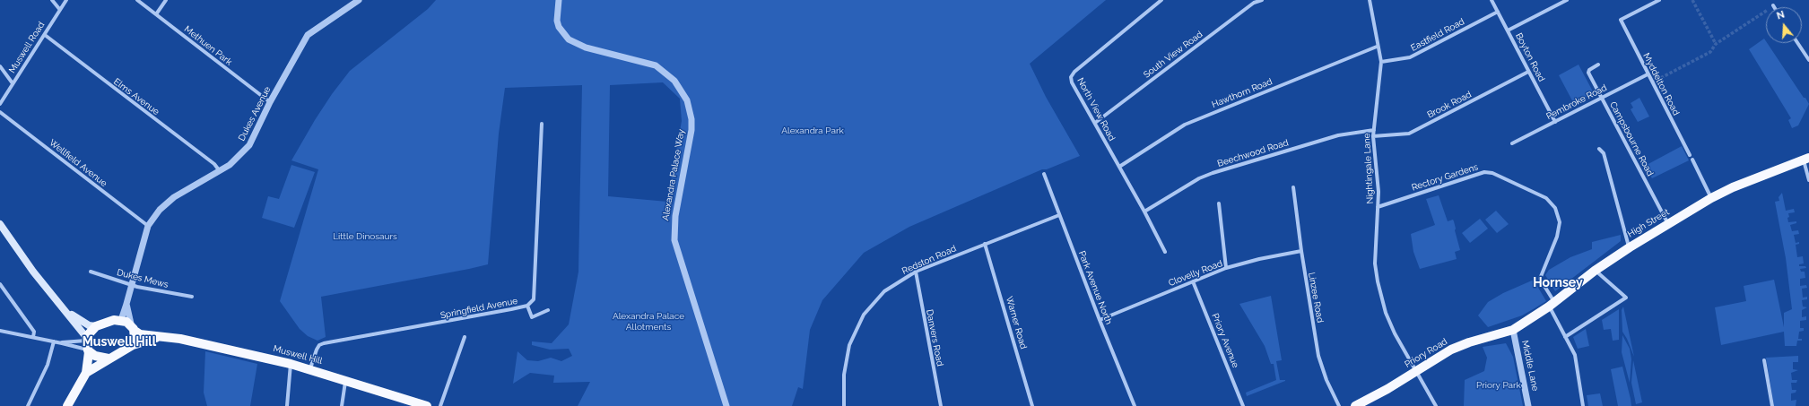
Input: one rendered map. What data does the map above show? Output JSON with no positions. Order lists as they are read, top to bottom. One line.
{"streets":{"main road":["High Street","Priory Road","Muswell Hill"],"street":["Eastfield Road","Methuen Park","Muswell Road","South View Road","Boyton Road","Myddelton Road","Hawthorn Road","Elms Avenue","Pembroke Road","Brook Road","North View Road","Dukes Avenue","Campsbourne Road","Beechwood Road","Wellfield Avenue","Nightingale Lane","Alexandra Palace Way","Rectory Gardens","Redston Road","Clovelly Road","Dukes Mews","Park Avenue North","Linzee Road","Springfield Avenue","Warner Road","Danvers Road","Priory Avenue","Middle Lane"]},"crossings":[["Eastfield Road","Boyton Road"],["Eastfield Road","Nightingale Lane"],["Methuen Park","Dukes Avenue"],["Muswell Road","Elms Avenue"],["South View Road","North View Road"],["Boyton Road","Pembroke Road"],["Boyton Road","Brook Road"],["Myddelton Road","Pembroke Road"],["Hawthorn Road","North View Road"],["Hawthorn Road","Nightingale Lane"],["Elms Avenue","Dukes Avenue"],["Pembroke Road","Campsbourne Road"],["Brook Road","Nightingale Lane"],["North View Road","Beechwood Road"],["Dukes Avenue","Wellfield Avenue"],["Dukes Avenue","Dukes Mews"],["Dukes Avenue","Muswell Hill"],["Campsbourne Road","High Street"],["Beechwood Road","Nightingale Lane"],["Nightingale Lane","Rectory Gardens"],["Nightingale Lane","Priory Road"],["Rectory Gardens","High Street"],["High Street","Priory Road"],["High Street","Middle Lane"],["Redston Road","Park Avenue North"],["Redston Road","Warner Road"],["Redston Road","Danvers Road"],["Clovelly Road","Park Avenue North"],["Clovelly Road","Linzee Road"],["Clovelly Road","Priory Avenue"],["Springfield Avenue","Muswell Hill"],["Priory Road","Middle Lane"]],"districts":["Hornsey","Muswell Hill"],"parks":["Alexandra Park","Little Dinosaurs","Alexandra Palace Allotments","Priory Park"],"north":"top"}
